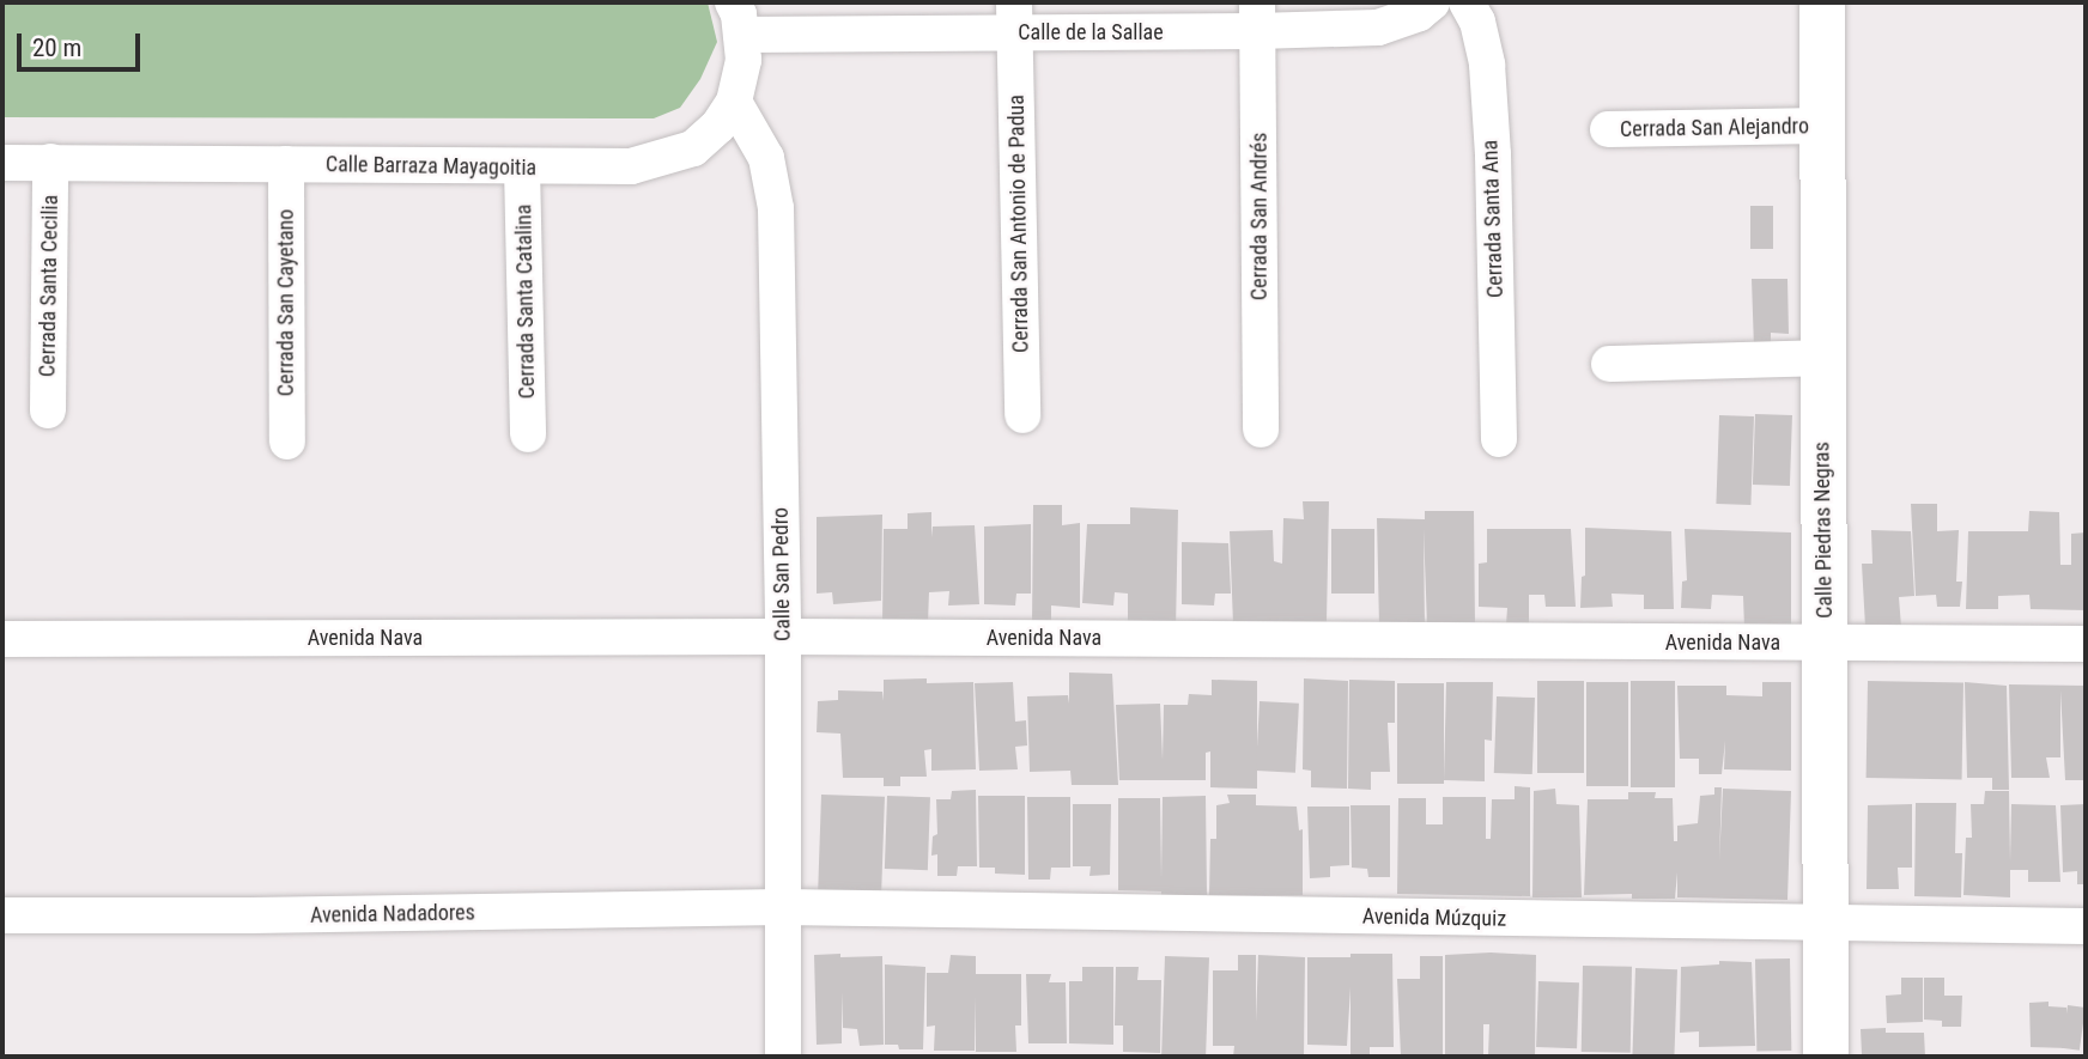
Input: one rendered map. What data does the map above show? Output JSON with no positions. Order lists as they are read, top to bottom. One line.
{"streets":{"street":["Calle de la Sallae","Cerrada San Alejandro","Calle Barraza Mayagoitia","Cerrada San Andrés","Cerrada Santa Ana","Cerrada San Antonio de Padua","Cerrada Santa Cecilia","Cerrada Santa Catalina","Cerrada San Cayetano","Calle Piedras Negras","Calle San Pedro","Avenida Nava","Avenida Nadadores","Avenida Múzquiz"]},"crossings":[["Calle de la Sallae","Calle Barraza Mayagoitia"],["Calle de la Sallae","Cerrada San Andrés"],["Calle de la Sallae","Cerrada San Antonio de Padua"],["Cerrada San Alejandro","Calle Piedras Negras"],["Calle Barraza Mayagoitia","Cerrada Santa Cecilia"],["Calle Barraza Mayagoitia","Cerrada Santa Catalina"],["Calle Barraza Mayagoitia","Cerrada San Cayetano"],["Calle Barraza Mayagoitia","Calle San Pedro"],["Calle Piedras Negras","Avenida Nava"],["Calle Piedras Negras","Avenida Múzquiz"],["Calle San Pedro","Avenida Nava"],["Calle San Pedro","Avenida Nadadores"],["Calle San Pedro","Avenida Múzquiz"],["Avenida Nadadores","Avenida Múzquiz"]],"scale_bar":"20 m"}
